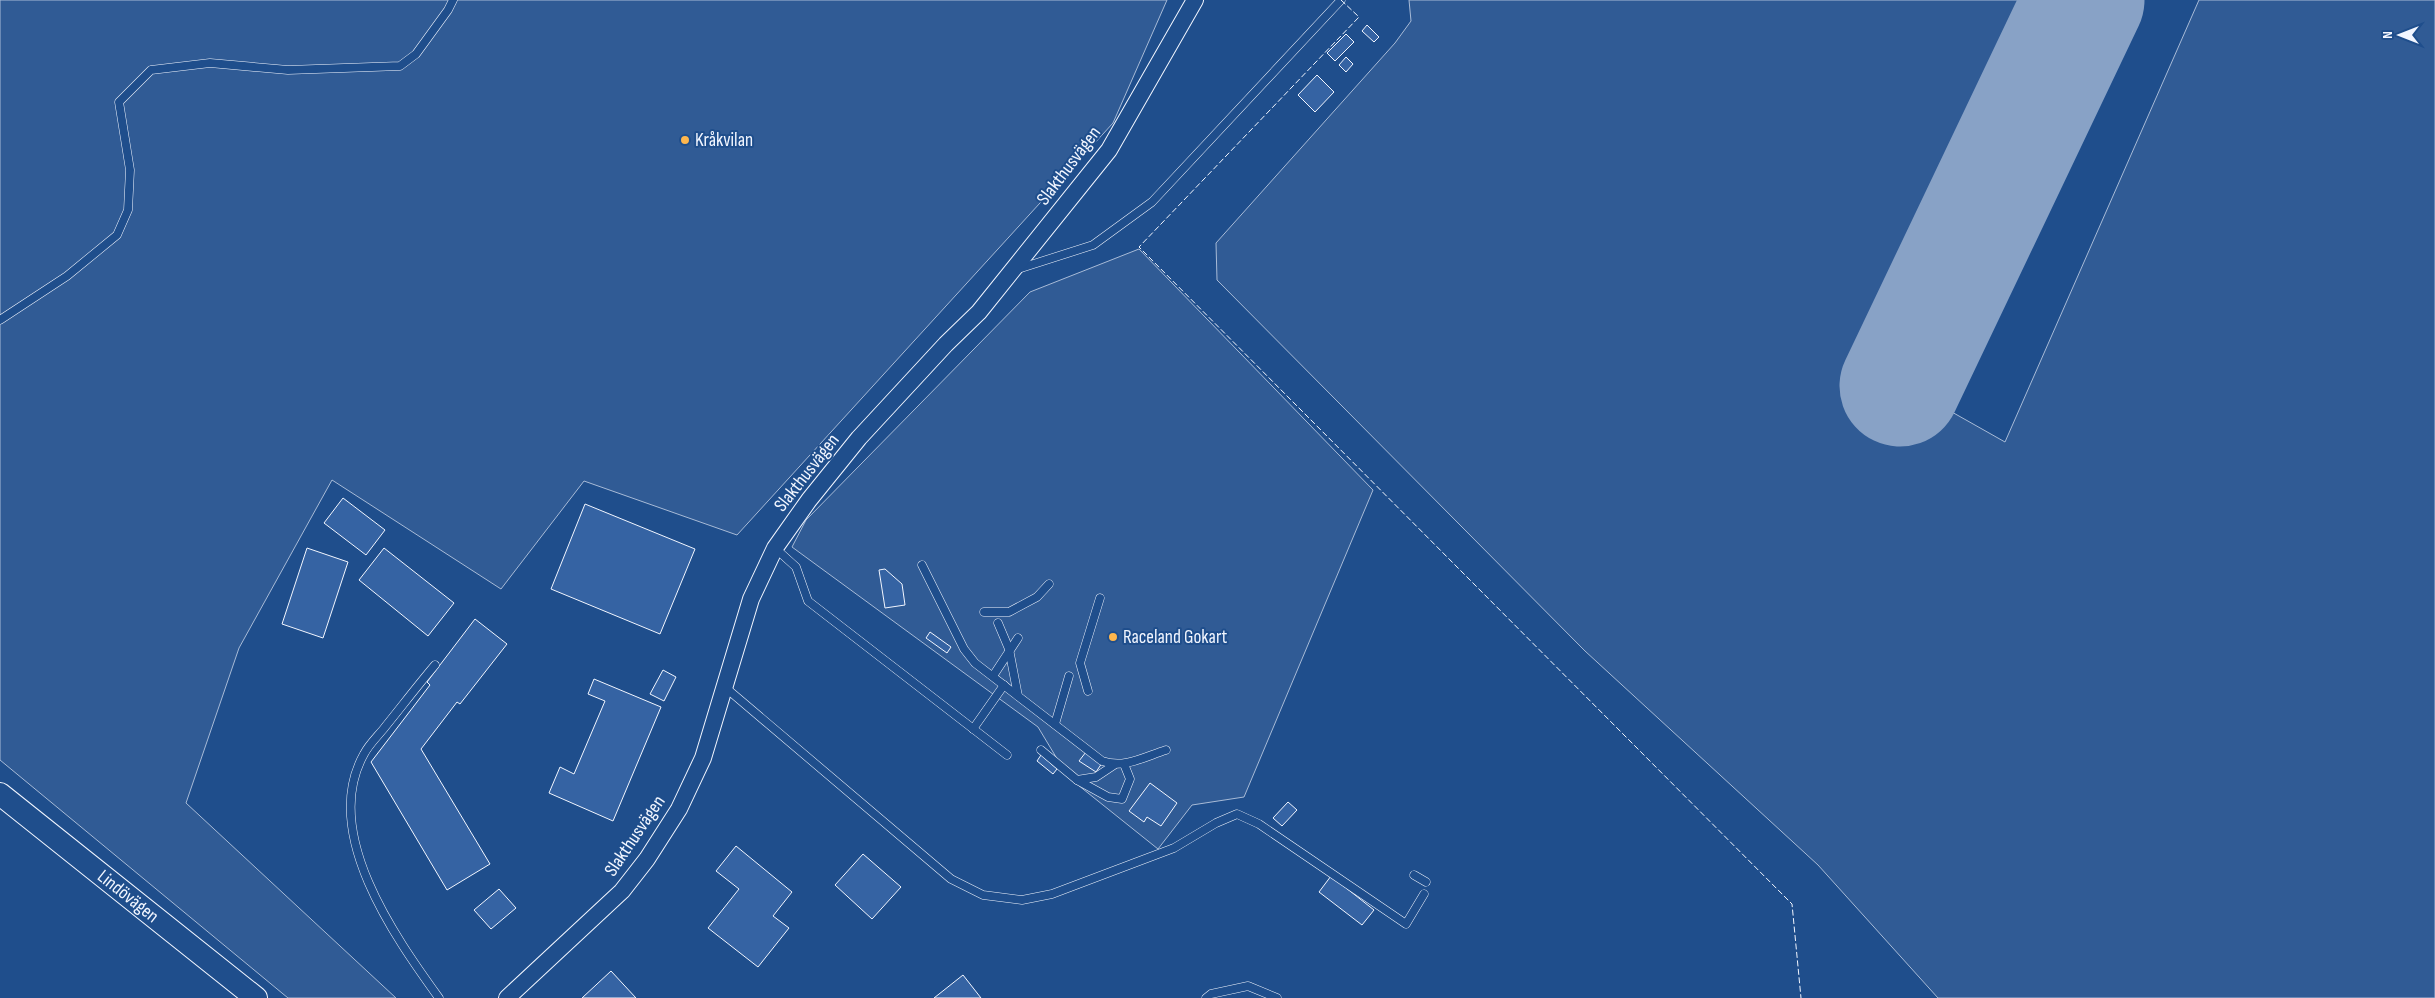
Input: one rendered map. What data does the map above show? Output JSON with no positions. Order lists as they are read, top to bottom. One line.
{"streets":{"main road":["Lindövägen"],"street":["Slakthusvägen"]},"places":["Kråkvilan","Raceland Gokart"],"north":"left"}
